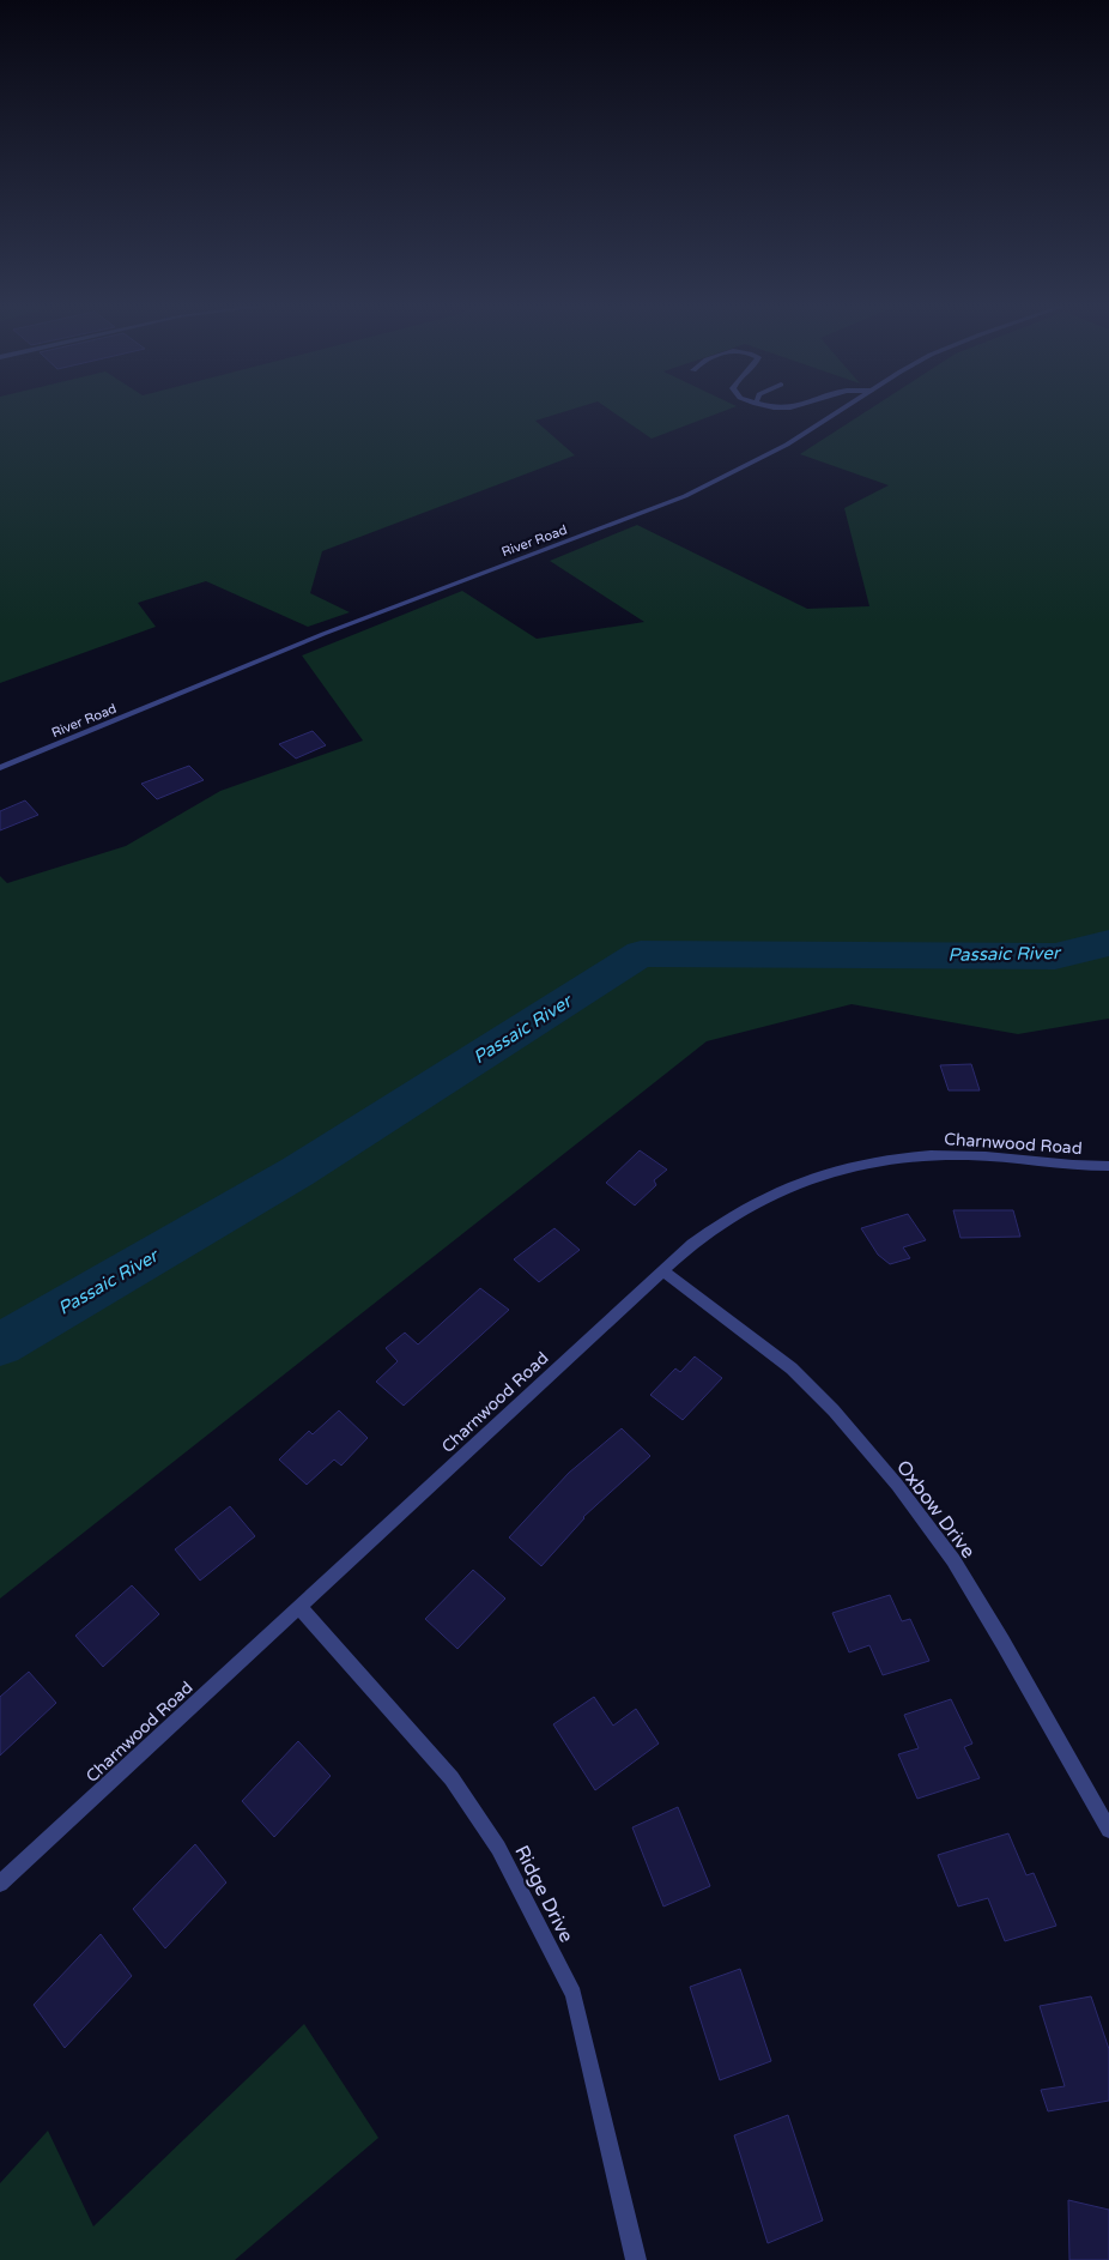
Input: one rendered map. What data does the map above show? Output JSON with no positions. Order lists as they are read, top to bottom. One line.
{"streets":{"street":["River Road","Charnwood Road","Oxbow Drive","Ridge Drive"]},"crossings":[["Charnwood Road","Oxbow Drive"],["Charnwood Road","Ridge Drive"]],"water":["Passaic River"]}
